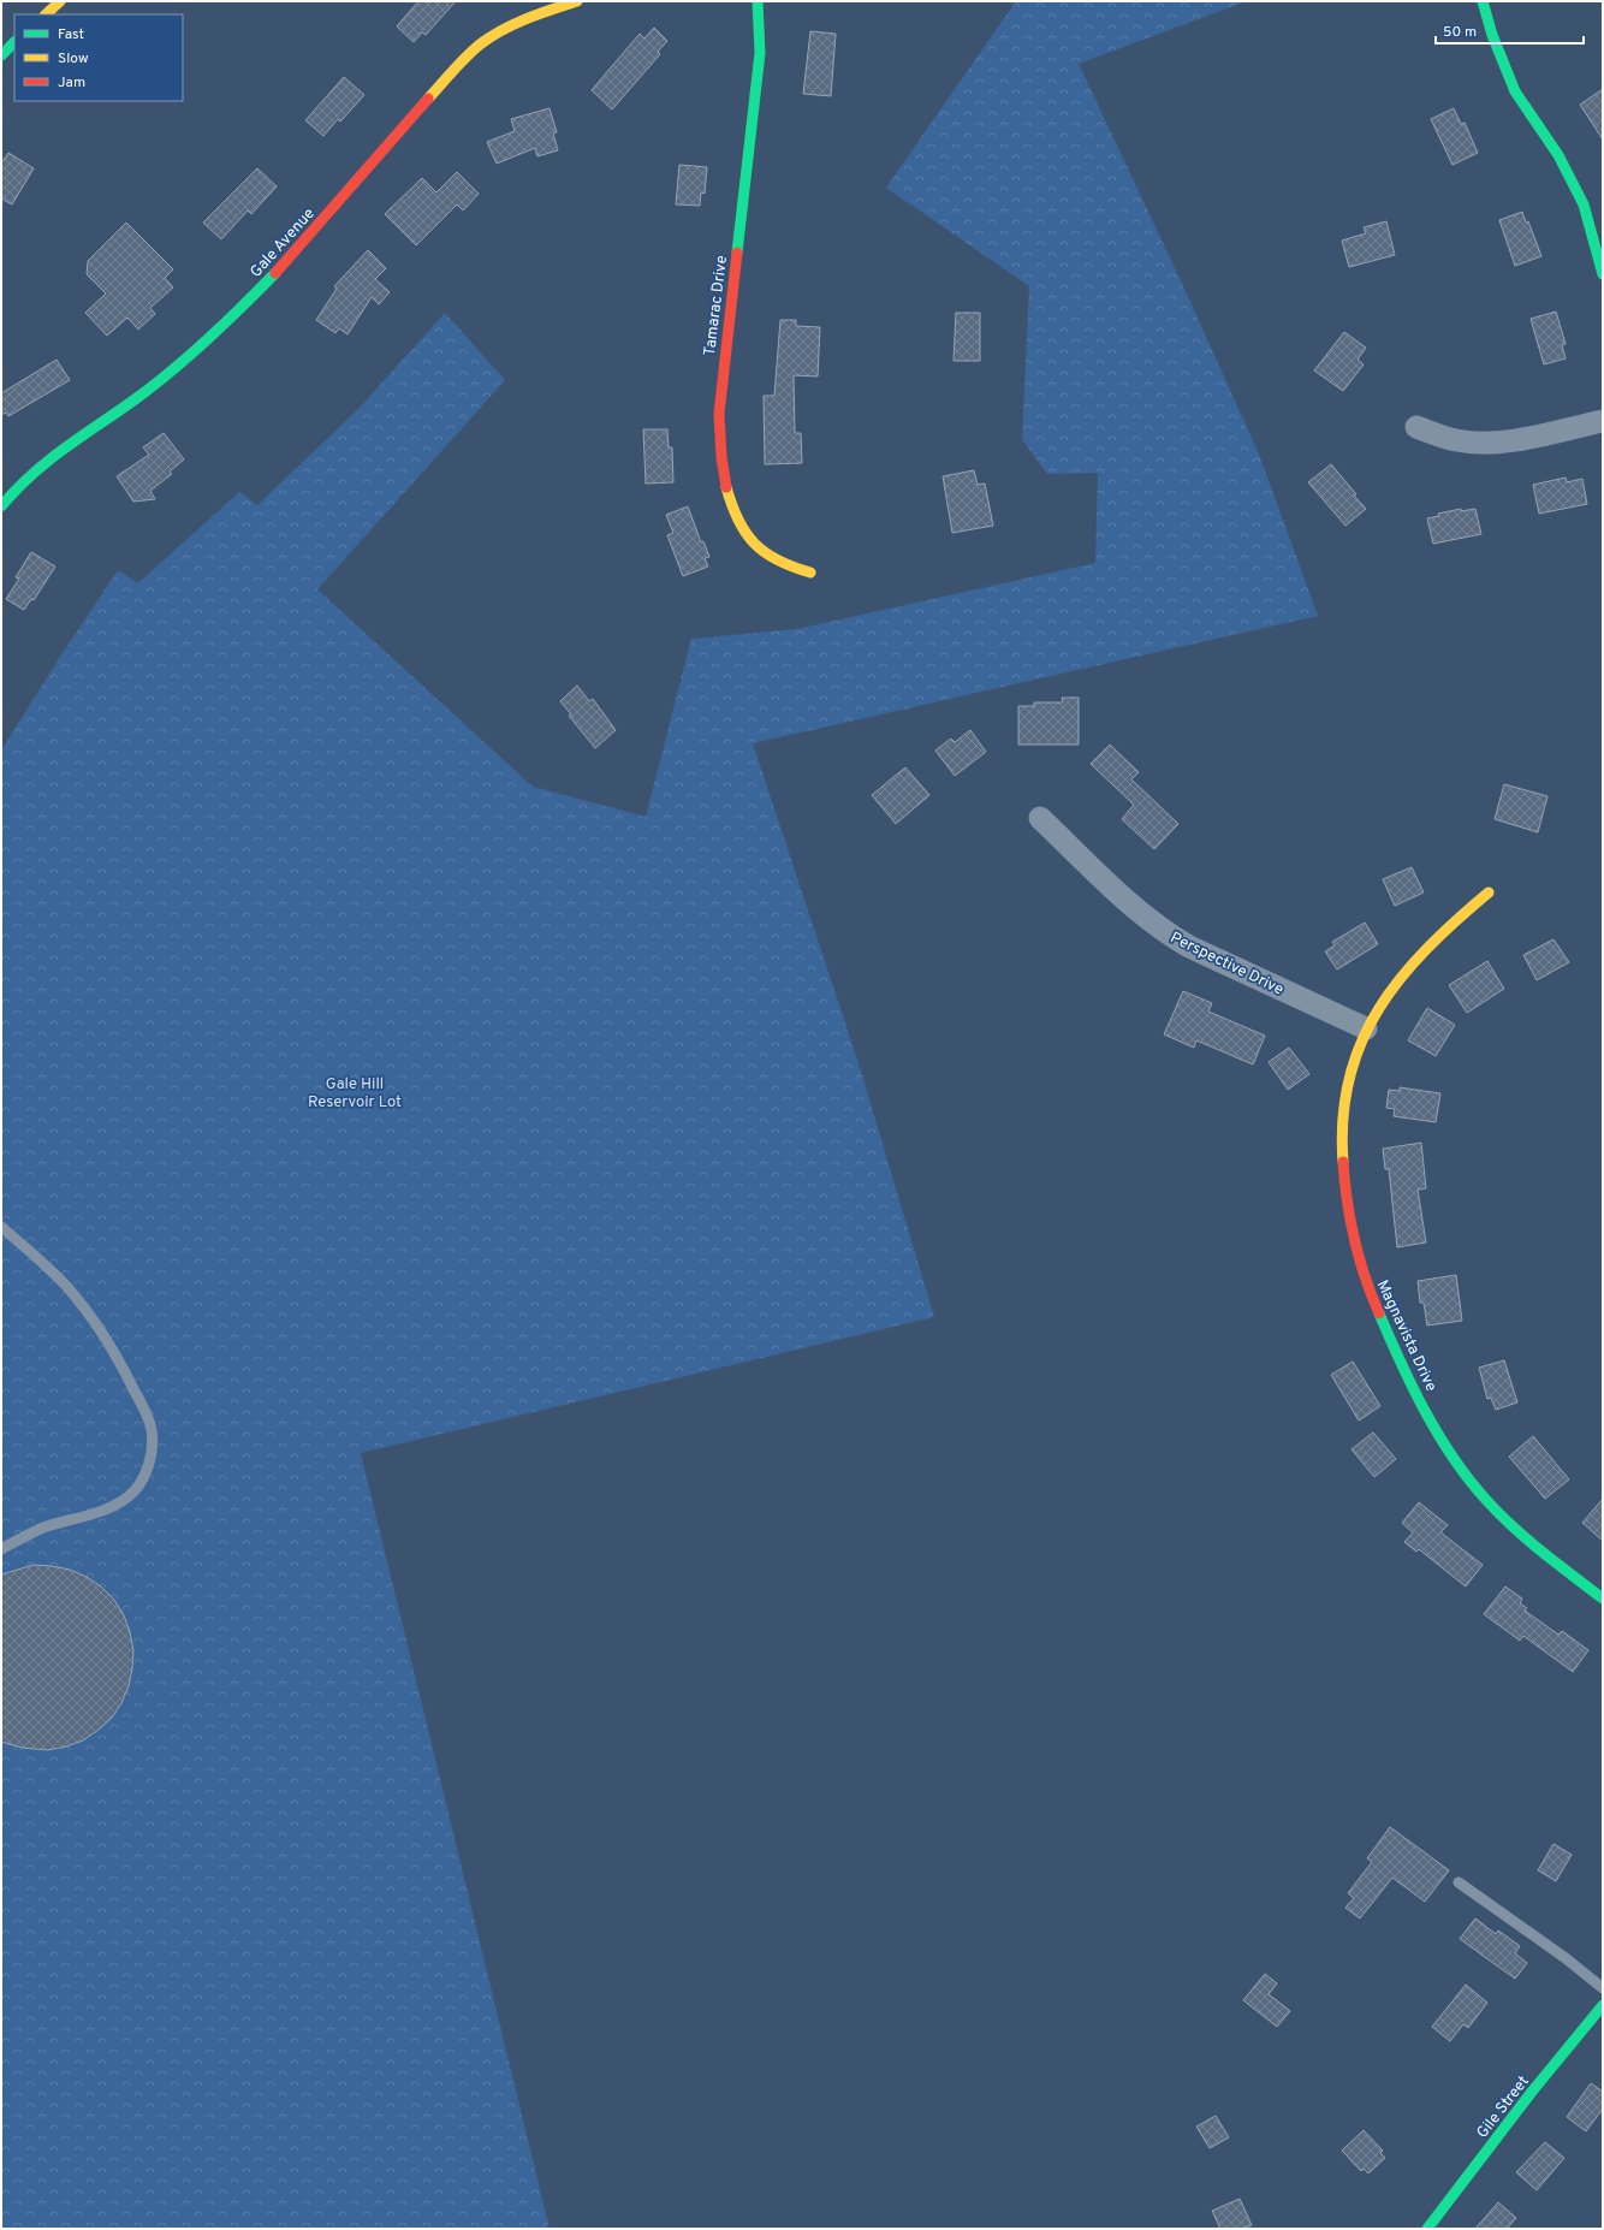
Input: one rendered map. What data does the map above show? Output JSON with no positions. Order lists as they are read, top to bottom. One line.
{"streets":{"street":["Gale Avenue","Tamarac Drive","Perspective Drive","Magnavista Drive","Gile Street"]},"crossings":[["Perspective Drive","Magnavista Drive"]],"parks":["Gale Hill Reservoir Lot"],"legend":["Fast","Slow","Jam"],"scale_bar":"50 m"}
